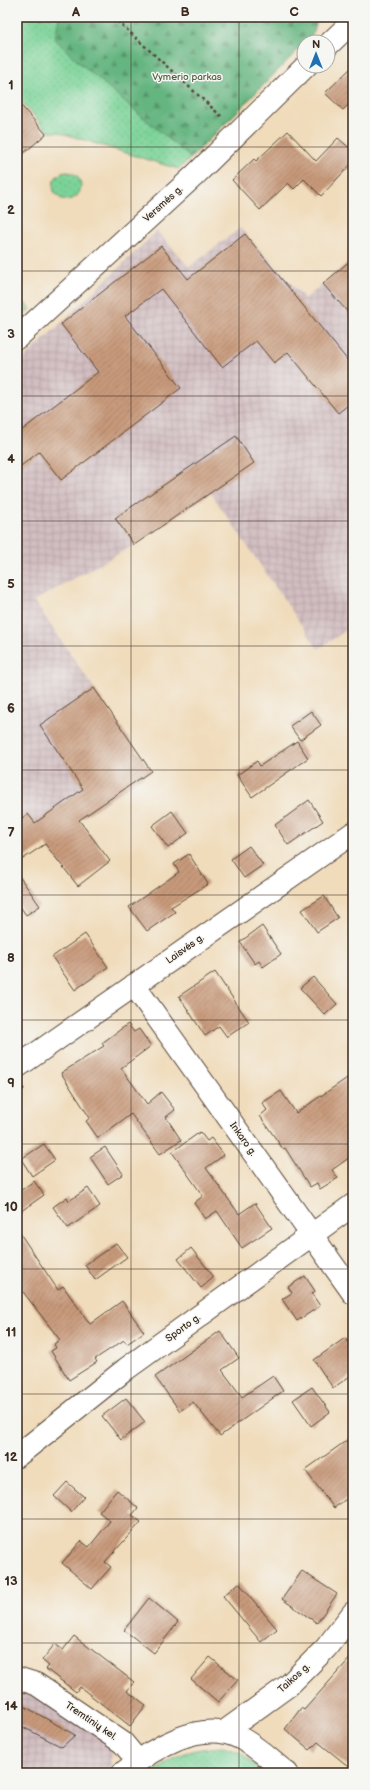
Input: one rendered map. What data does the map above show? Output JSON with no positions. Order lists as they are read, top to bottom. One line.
{"streets":{"street":["Versmės g.","Laisvės g.","Inkaro g.","Sporto g.","Taikos g.","Tremtinių kel."]},"crossings":[["Laisvės g.","Inkaro g."],["Inkaro g.","Sporto g."],["Taikos g.","Tremtinių kel."]],"parks":["Vymerio parkas"],"north":"top","grid":{"columns":["A","B","C"],"rows":["1","2","3","4","5","6","7","8","9","10","11","12","13","14"]}}
